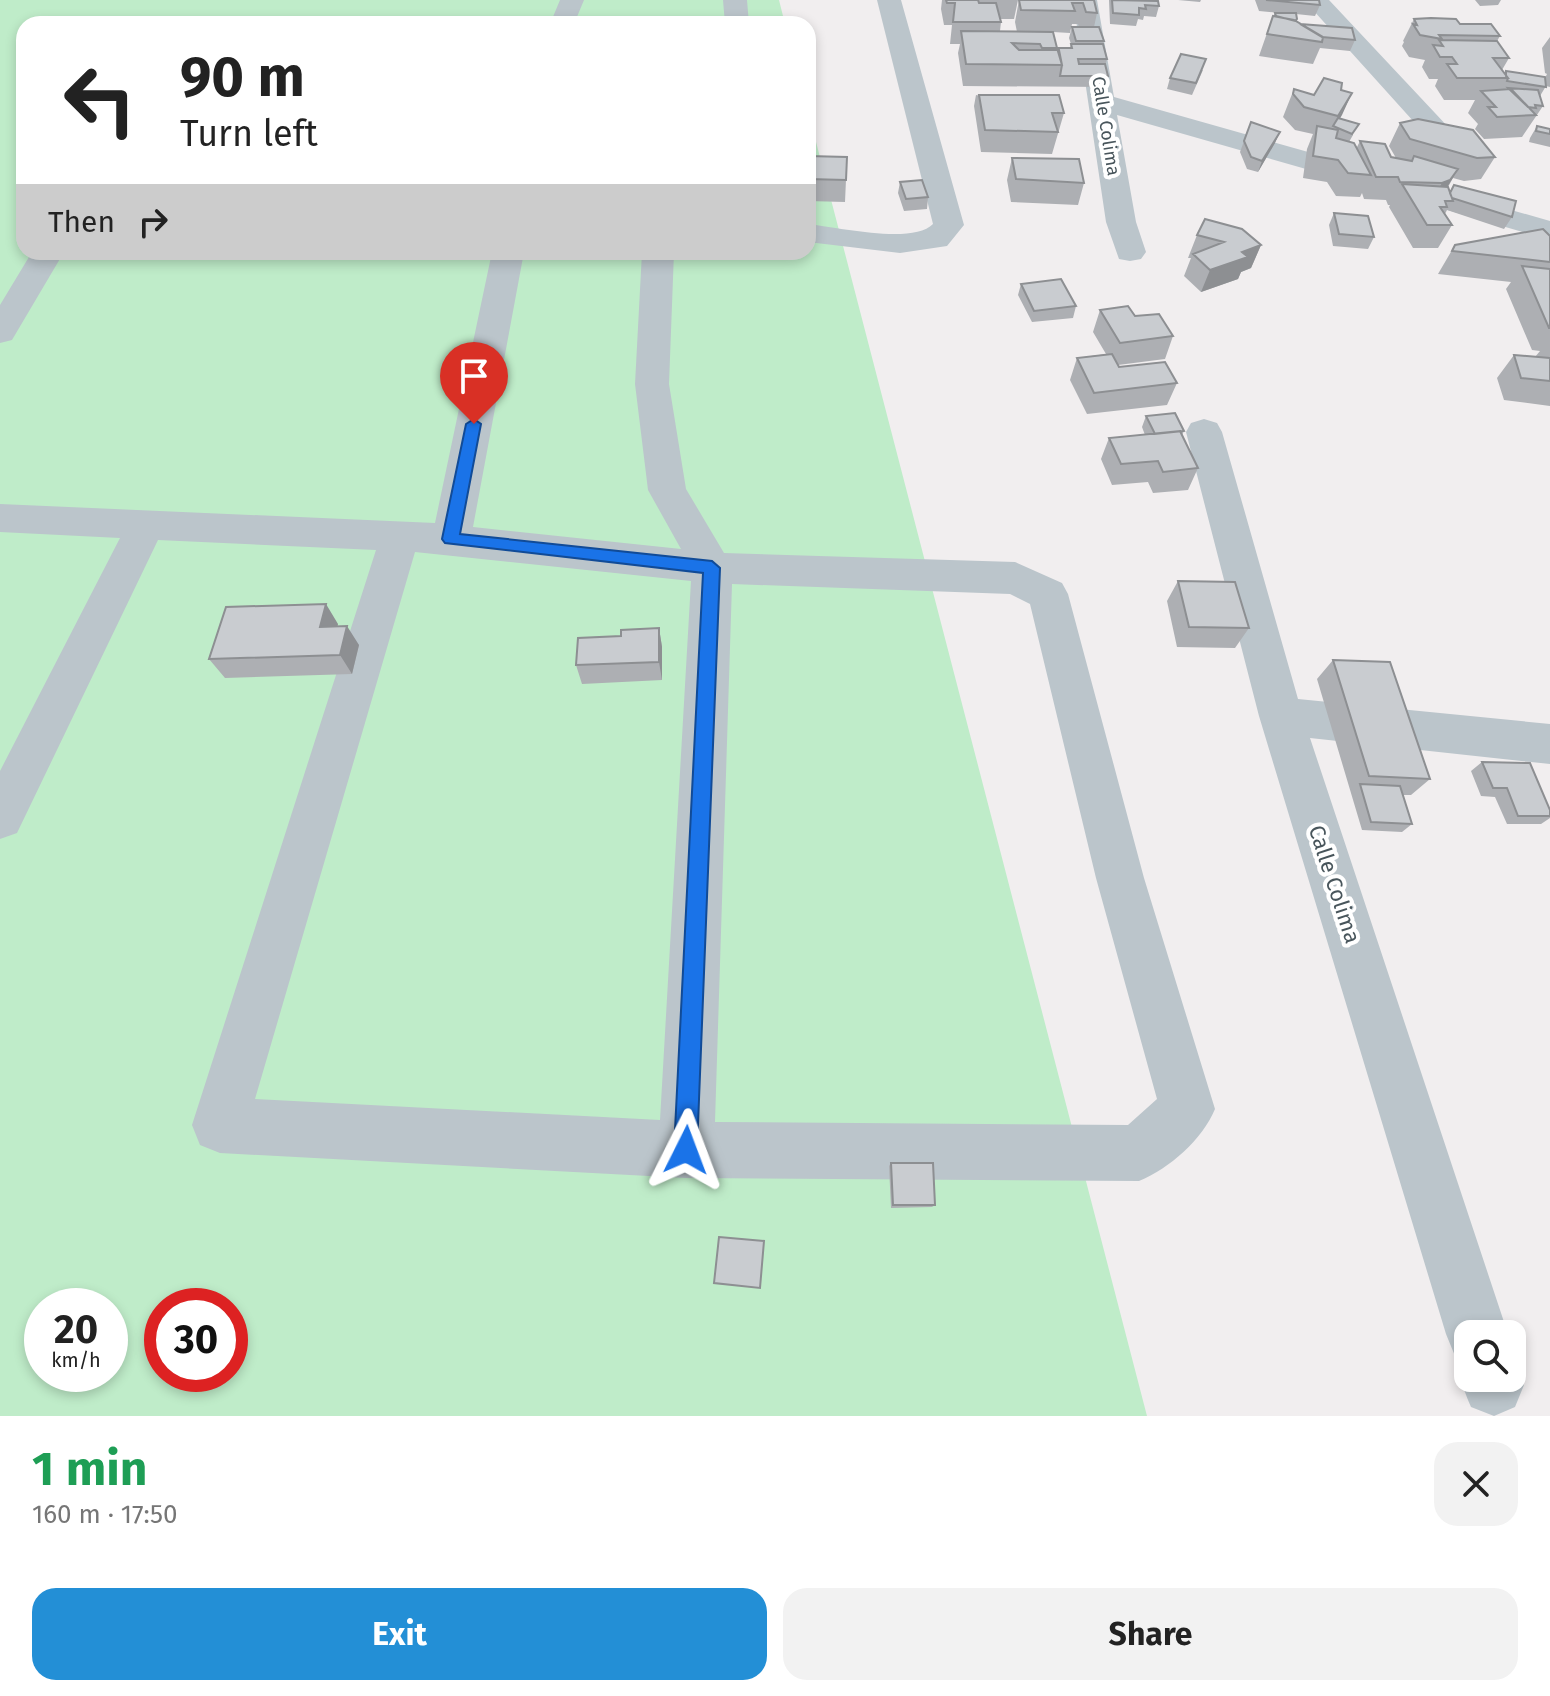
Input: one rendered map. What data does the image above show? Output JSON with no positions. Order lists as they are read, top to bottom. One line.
{"streets":{"street":["Calle Colima"]},"page":{"turn":["90 m","Turn left"],"then":"Then","speed":"20 km/h","limit":"30","heading":["1 min","160 m · 17:50"],"buttons":["Exit","Share"]}}
